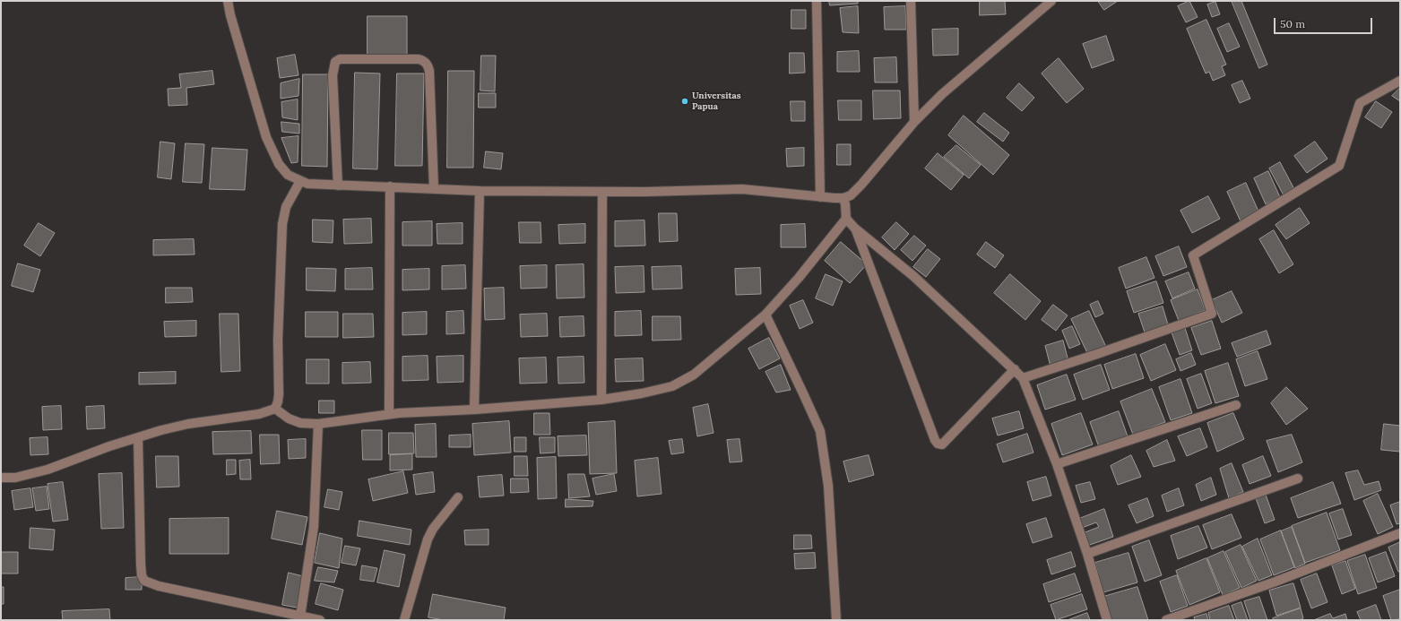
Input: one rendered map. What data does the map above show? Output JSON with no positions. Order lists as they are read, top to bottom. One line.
{"places":["Universitas Papua"],"scale_bar":"50 m"}
